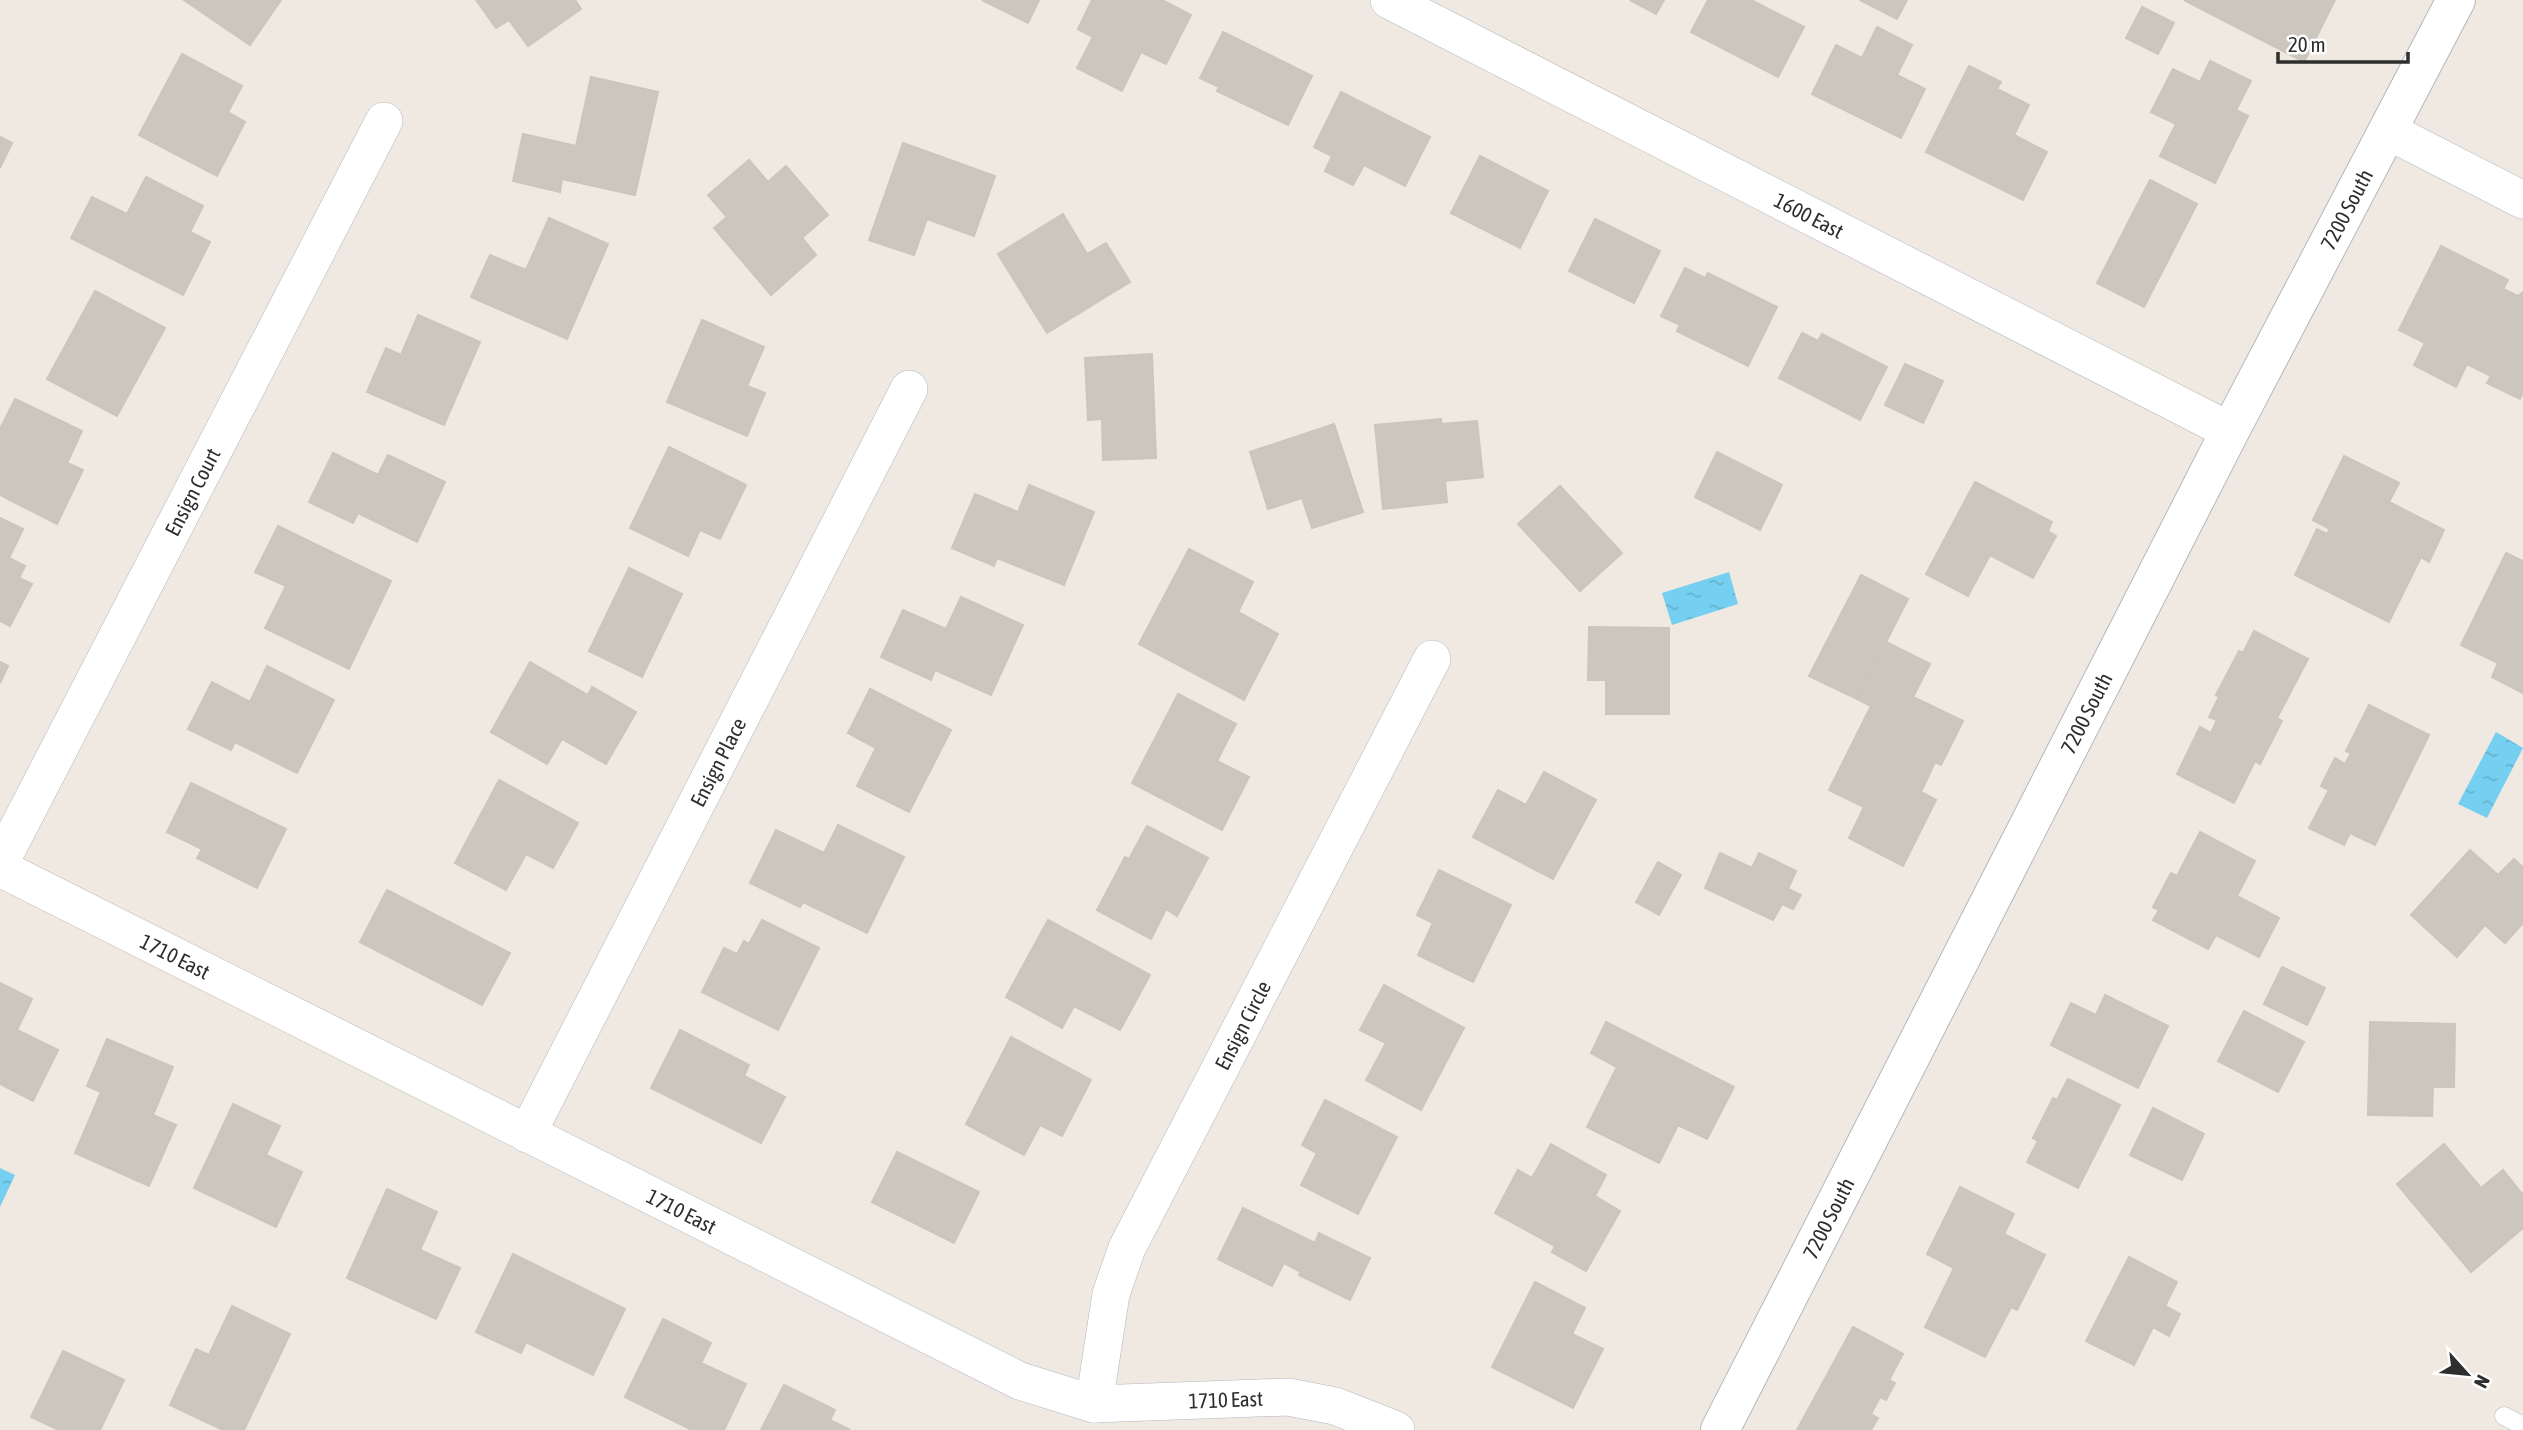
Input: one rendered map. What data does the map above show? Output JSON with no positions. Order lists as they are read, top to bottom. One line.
{"streets":{"street":["7200 South","1600 East","Ensign Court","Ensign Place","1710 East","Ensign Circle"]},"crossings":[["7200 South","1600 East"],["Ensign Court","1710 East"],["Ensign Place","1710 East"],["1710 East","Ensign Circle"]],"scale_bar":"20 m","north":"bottom right"}
